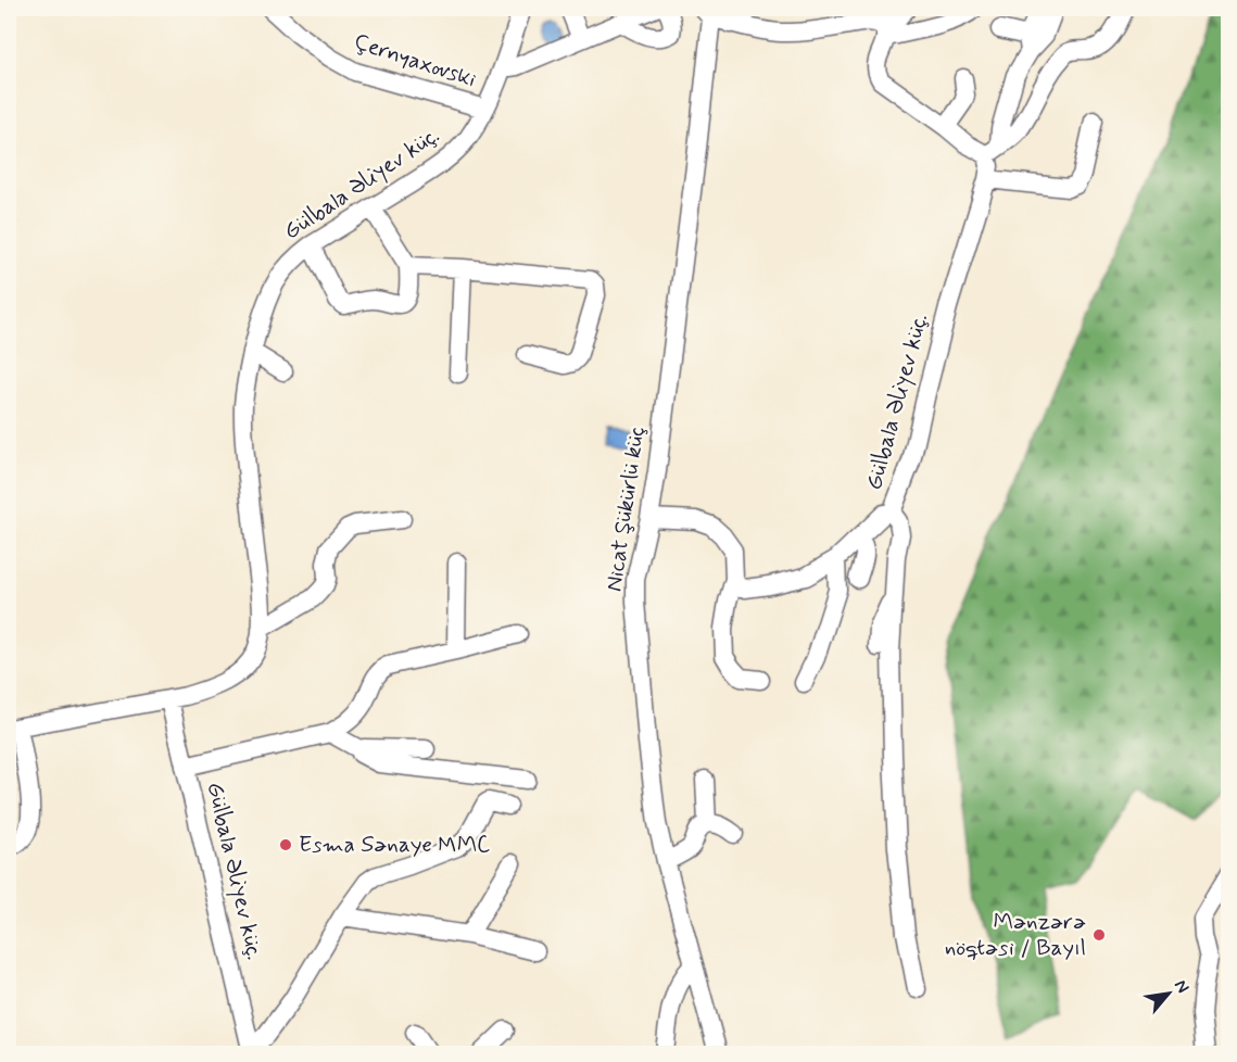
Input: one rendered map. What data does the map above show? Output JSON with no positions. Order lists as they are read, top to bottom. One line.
{"streets":{"street":["Çernyaxovski","Gülbala Əliyev küç.","Nicat Şükürlü küç"]},"crossings":[["Çernyaxovski","Gülbala Əliyev küç."]],"places":["Esma Sənaye MMC","Mənzərə nöqtəsi / Bayıl"],"north":"top right"}
